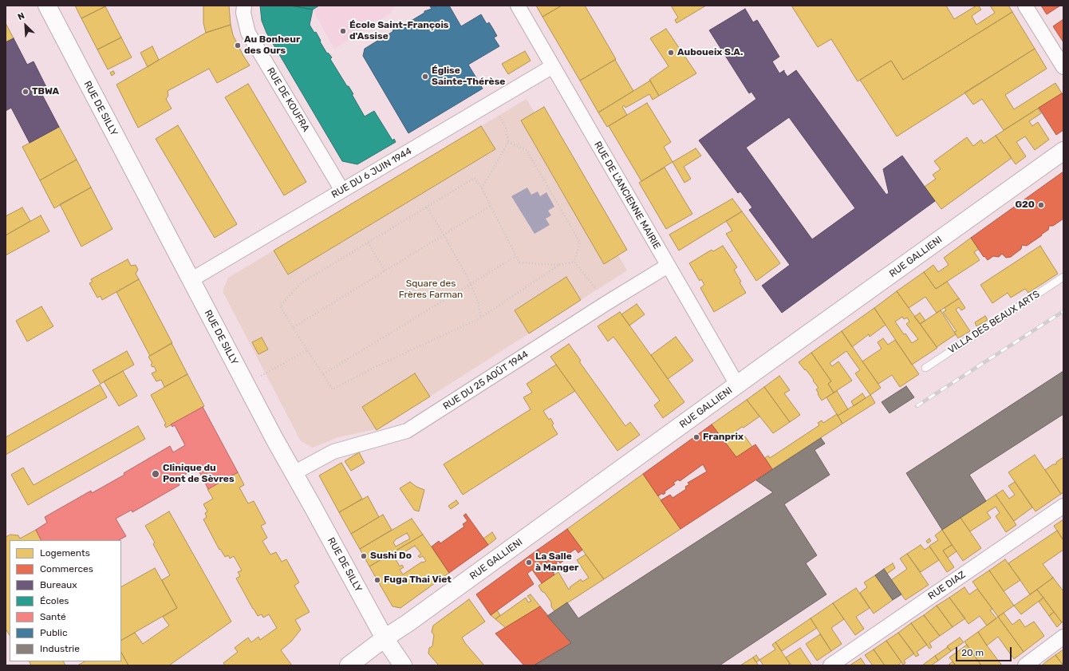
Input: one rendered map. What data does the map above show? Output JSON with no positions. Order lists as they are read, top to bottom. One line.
{"streets":{"street":["RUE DE KOUFRA","RUE DE SILLY","RUE DU 6 JUIN 1944","RUE DE L'ANCIENNE MAIRIE","RUE GALLIENI","RUE DU 25 AOÛT 1944","RUE DIAZ"],"lane":["VILLA DES BEAUX ARTS"]},"crossings":[["RUE DE KOUFRA","RUE DU 6 JUIN 1944"],["RUE DE SILLY","RUE DU 6 JUIN 1944"],["RUE DE SILLY","RUE GALLIENI"],["RUE DE SILLY","RUE DU 25 AOÛT 1944"],["RUE DU 6 JUIN 1944","RUE DE L'ANCIENNE MAIRIE"],["RUE DE L'ANCIENNE MAIRIE","RUE GALLIENI"],["RUE DE L'ANCIENNE MAIRIE","RUE DU 25 AOÛT 1944"]],"parks":["Square des Frères Farman"],"places":["École Saint-François d'Assise","Au Bonheur des Ours","Auboueix S.A.","Église Sainte-Thérèse","TBWA","G20","Franprix","Clinique du Pont de Sèvres","Sushi Do","La Salle à Manger","Fuga Thai Viet"],"legend":["Logements","Commerces","Bureaux","Écoles","Santé","Public","Industrie"],"scale_bar":"20 m","north":"top left"}
